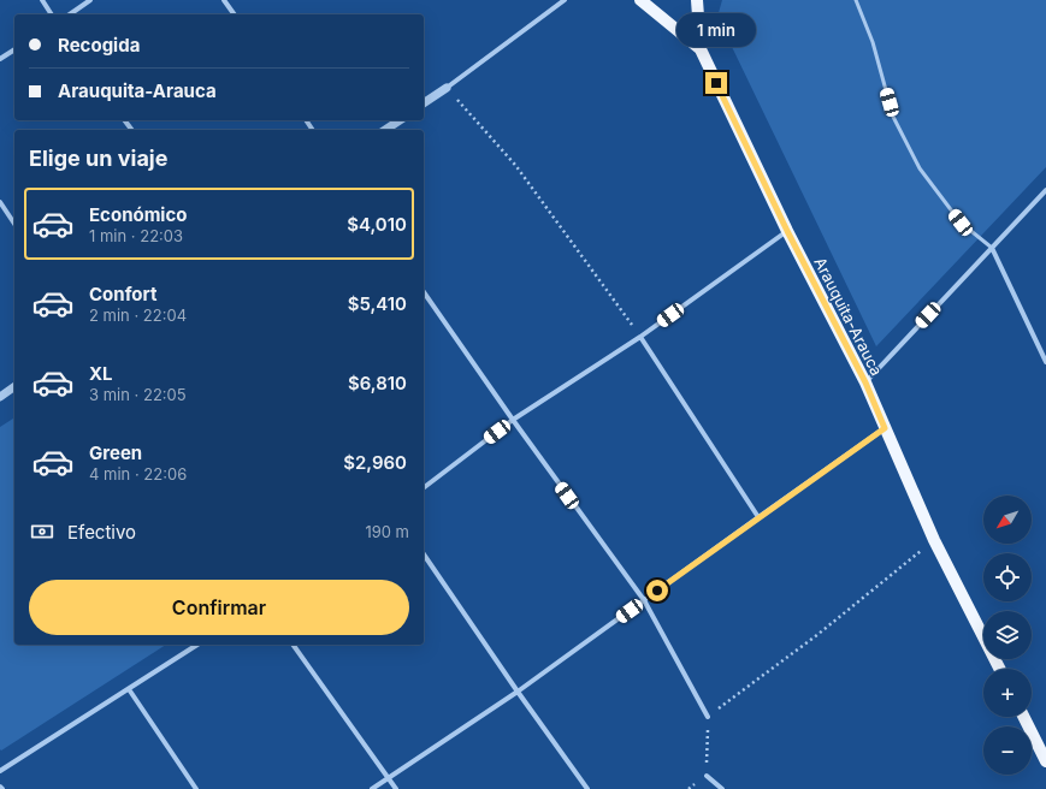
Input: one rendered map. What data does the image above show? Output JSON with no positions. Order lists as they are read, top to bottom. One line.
{"streets":{"main road":["Arauquita-Arauca"]},"north":"bottom left","page":{"bubble":"1 min","banner":["Recogida","Arauquita-Arauca"],"heading":"Elige un viaje","list":[{"name":"Económico","note":"1 min · 22:03","value":"$4,010"},{"name":"Confort","note":"2 min · 22:04","value":"$5,410"},{"name":"XL","note":"3 min · 22:05","value":"$6,810"},{"name":"Green","note":"4 min · 22:06","value":"$2,960"}],"map_buttons":["+","−"],"pay":["Efectivo","190 m"],"buttons":"Confirmar"}}
